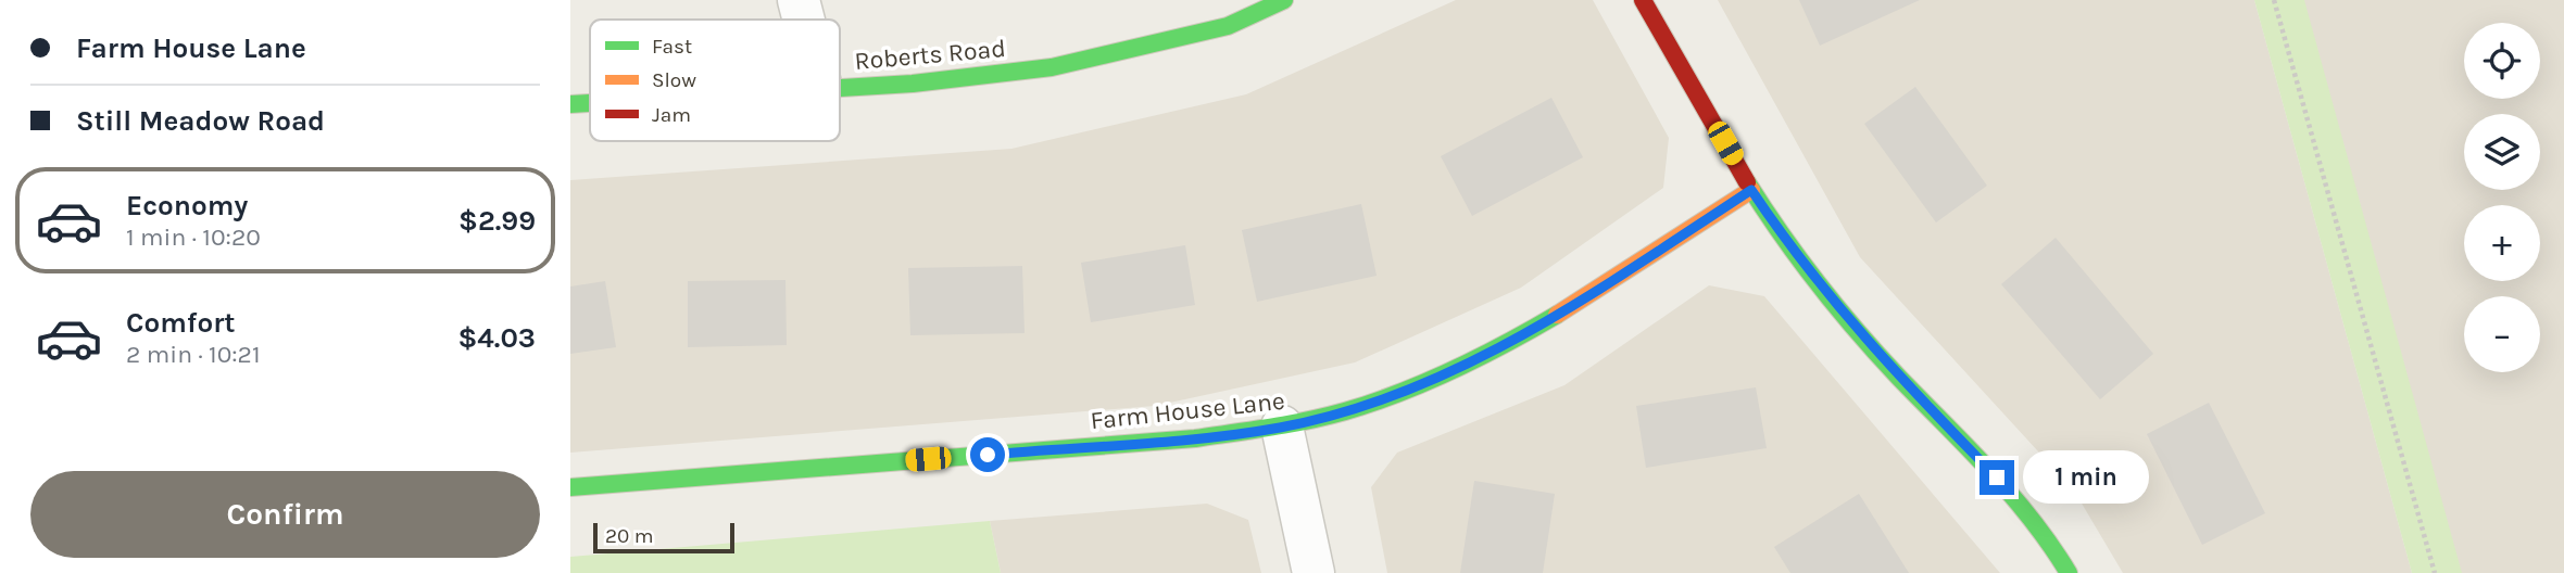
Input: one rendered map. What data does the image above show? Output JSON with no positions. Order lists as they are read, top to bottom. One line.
{"streets":{"street":["Roberts Road","Farm House Lane"]},"legend":["Fast","Slow","Jam"],"scale_bar":"20 m","page":{"banner":["Farm House Lane","Still Meadow Road"],"map_buttons":["+","−"],"list":[{"name":"Economy","note":"1 min · 10:20","value":"$2.99"},{"name":"Comfort","note":"2 min · 10:21","value":"$4.03"}],"bubble":"1 min","buttons":"Confirm","scale":"20 m"}}
